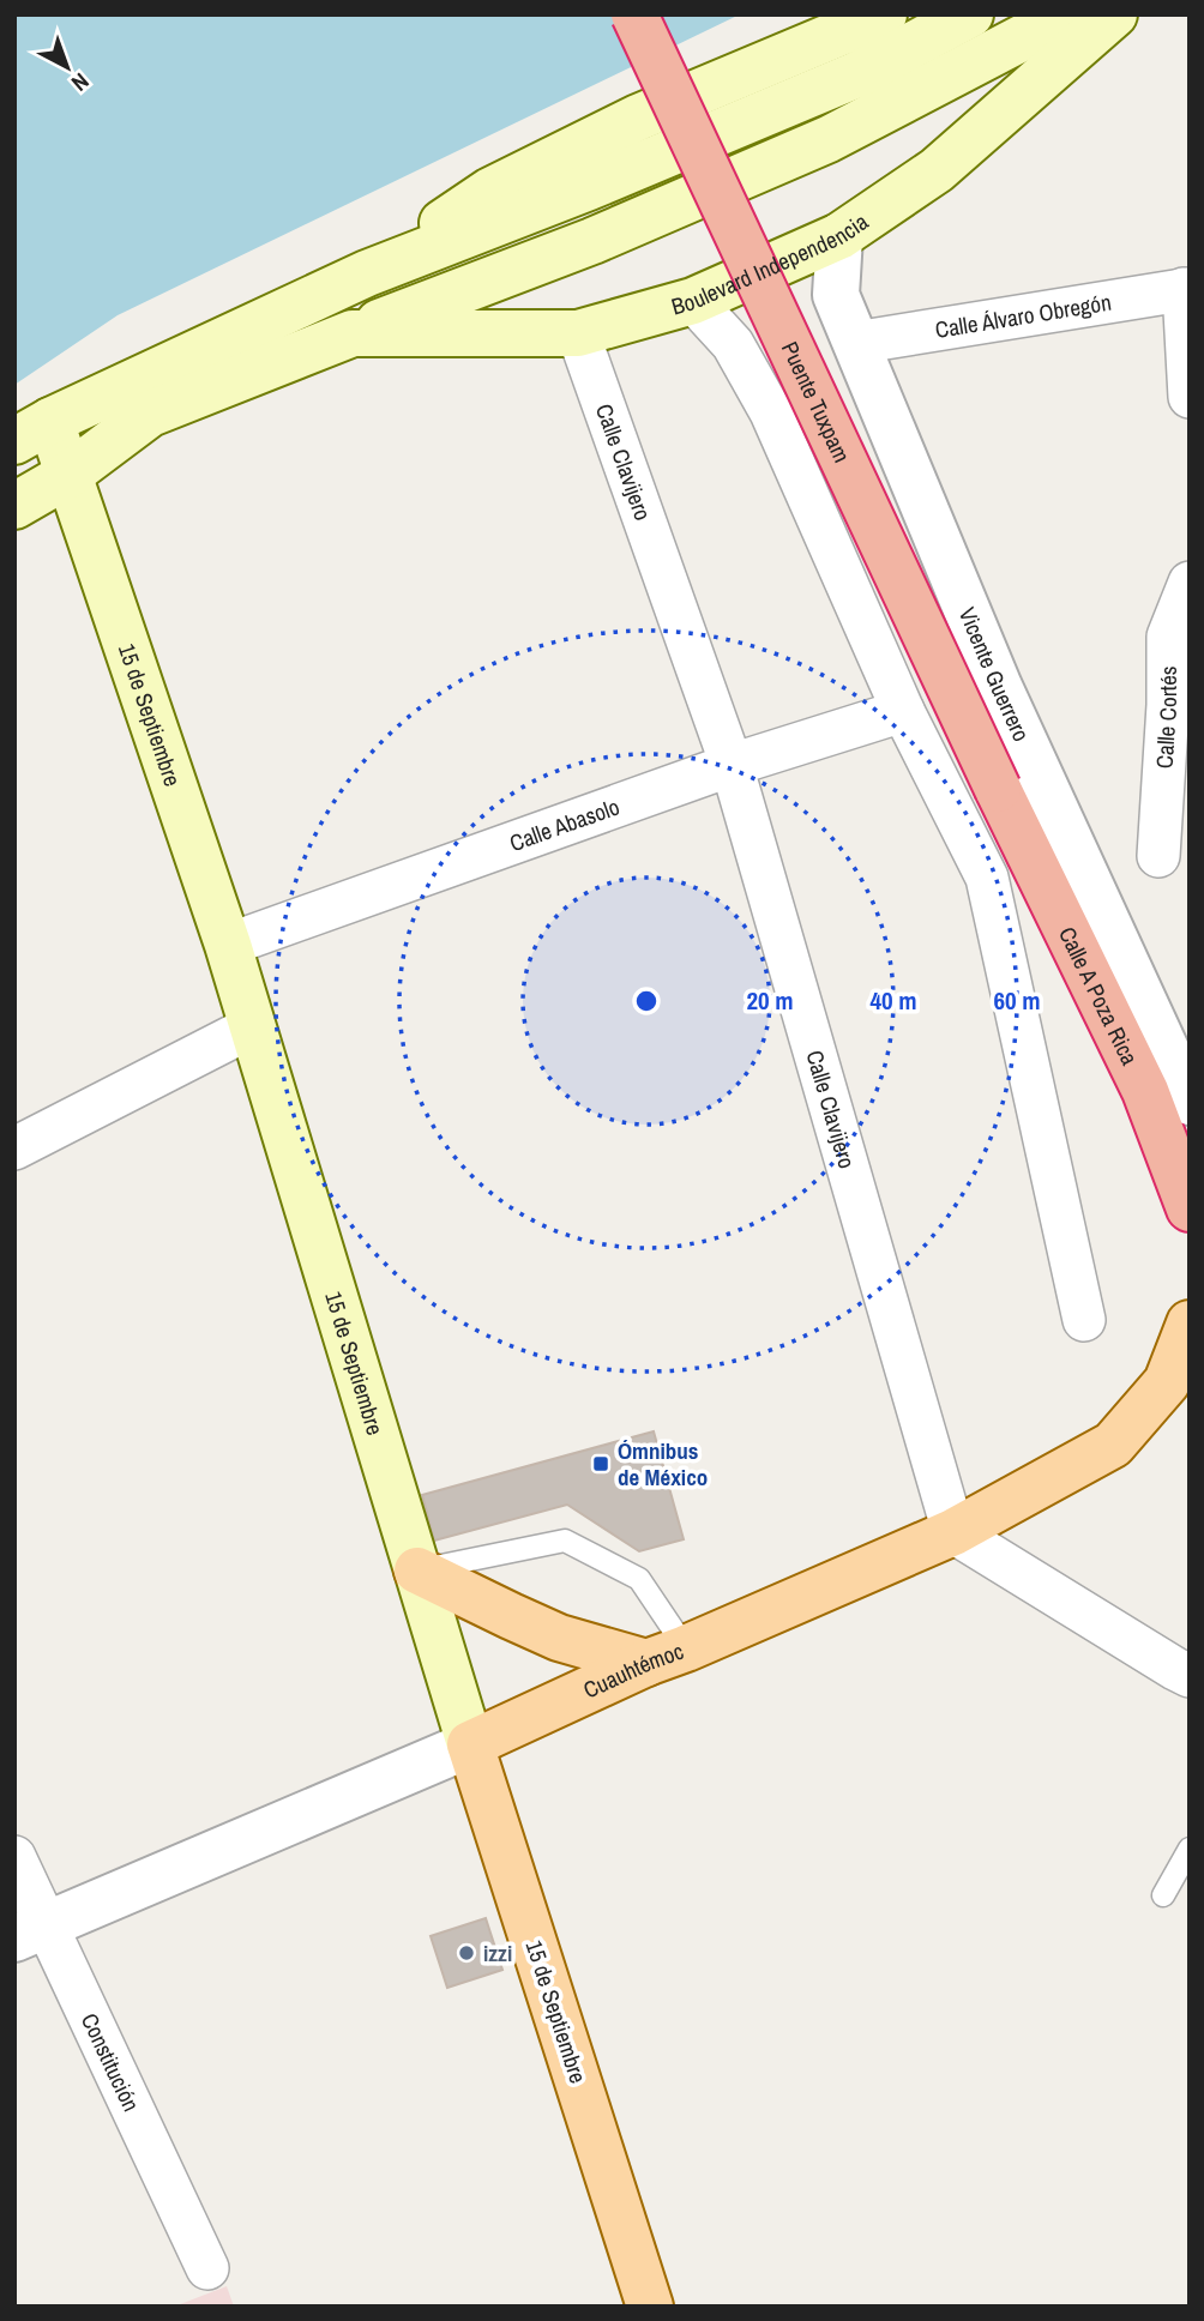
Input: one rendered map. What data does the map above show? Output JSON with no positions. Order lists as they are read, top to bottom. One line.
{"streets":{"highway":["Puente Tuxpam","Calle A Poza Rica"],"main road":["Boulevard Independencia","15 de Septiembre","Cuauhtémoc"],"street":["Calle Álvaro Obregón","Calle Clavijero","Vicente Guerrero","Calle Cortés","Calle Abasolo","Constitución"]},"crossings":[["Boulevard Independencia","Calle Clavijero"],["Boulevard Independencia","Vicente Guerrero"],["Boulevard Independencia","15 de Septiembre"],["Calle Álvaro Obregón","Vicente Guerrero"],["Puente Tuxpam","Calle A Poza Rica"],["Calle Clavijero","Calle Abasolo"],["Calle Clavijero","Cuauhtémoc"],["15 de Septiembre","Calle Abasolo"],["15 de Septiembre","Cuauhtémoc"],["Cuauhtémoc","Constitución"]],"places":{"transit":["Ómnibus de México"],"other":["izzi"]},"north":"bottom right","rings":["20 m","40 m","60 m"]}
